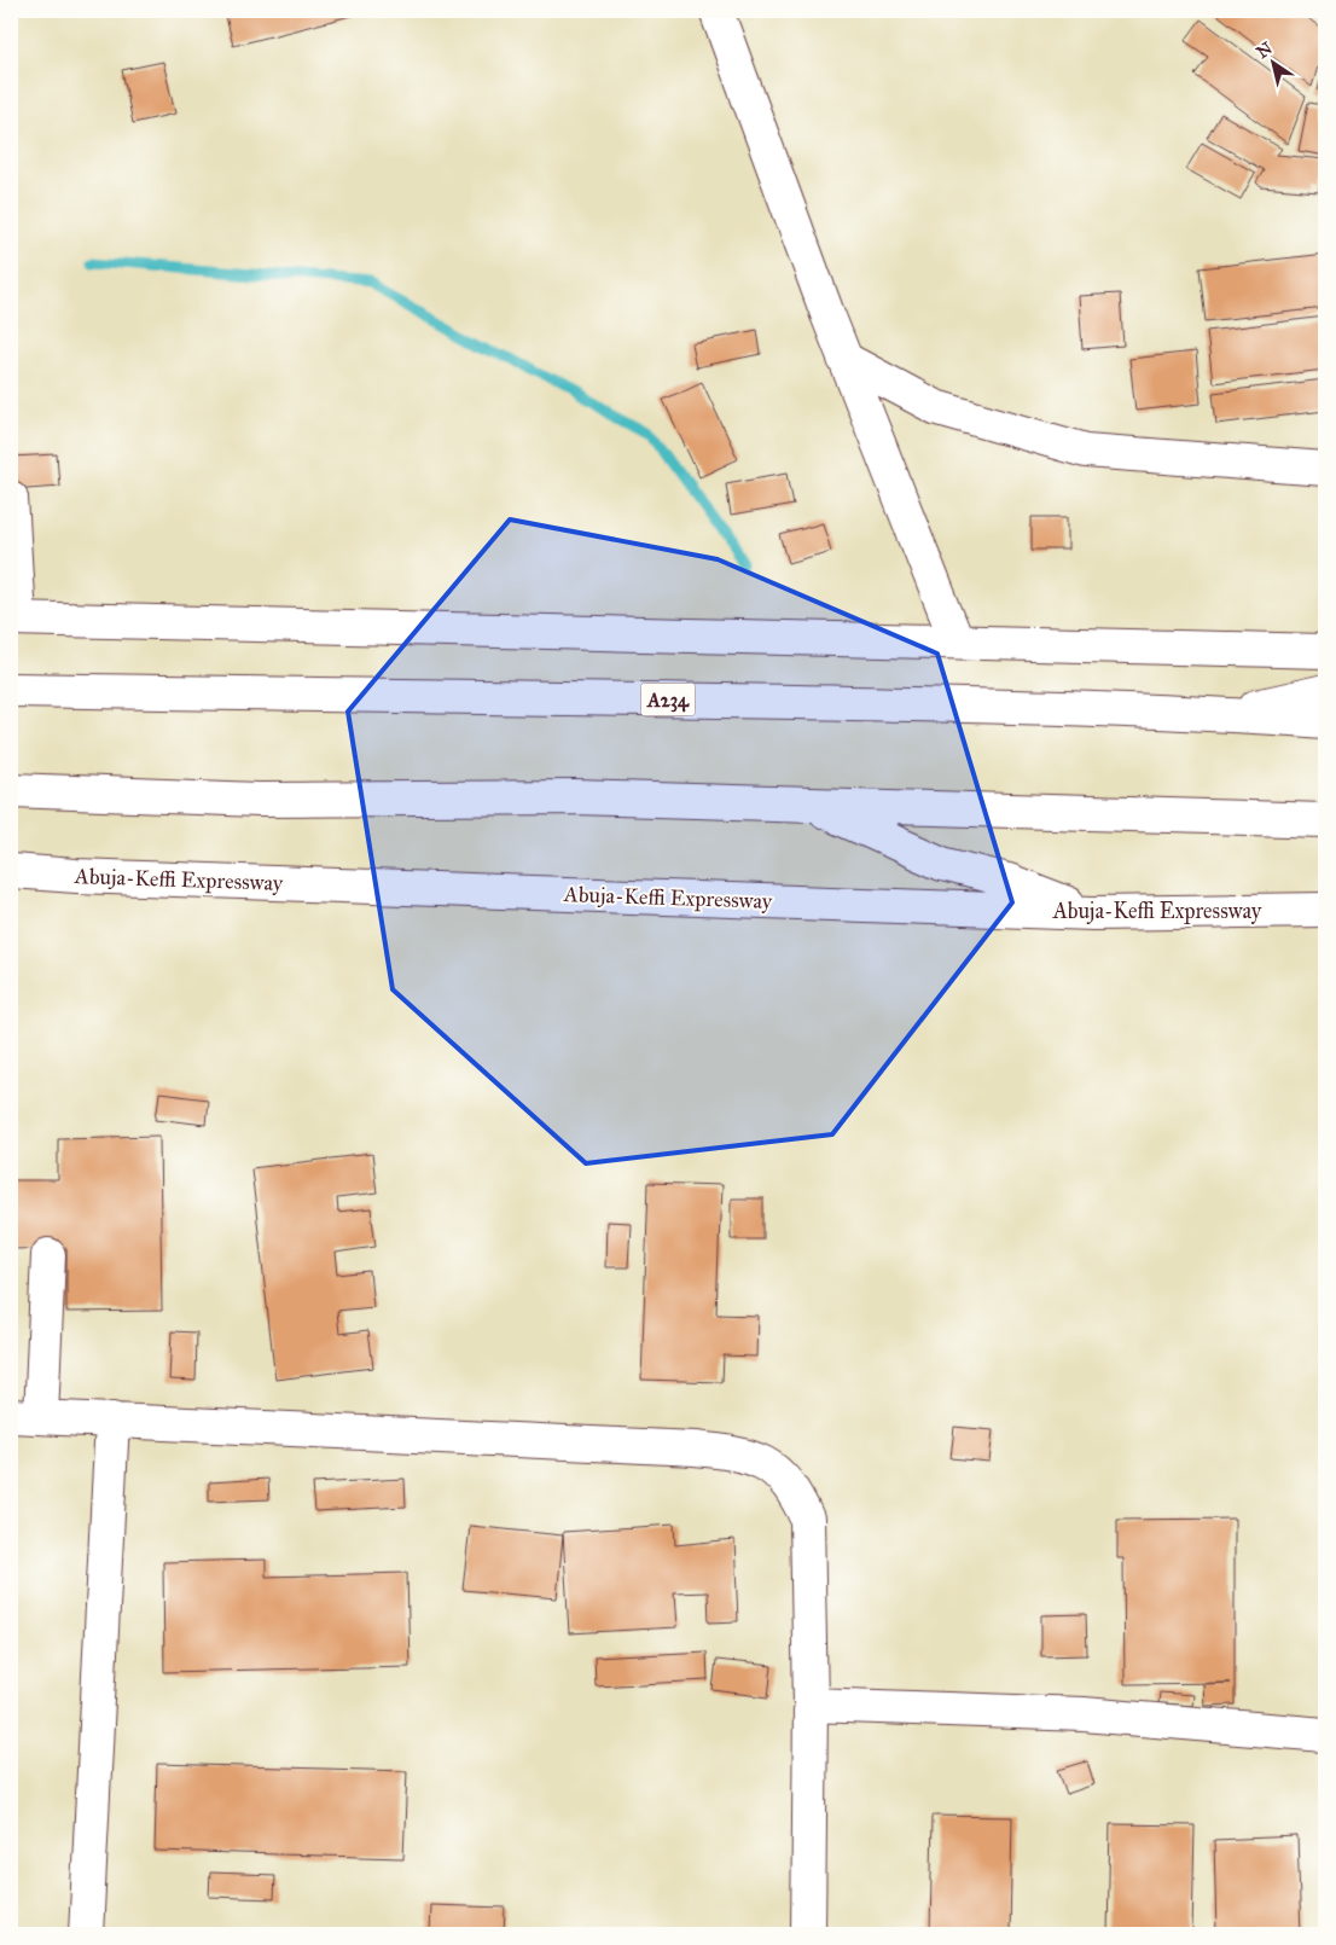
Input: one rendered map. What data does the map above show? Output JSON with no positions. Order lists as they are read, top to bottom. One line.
{"streets":{"main road":["A234","Abuja-Keffi Expressway"]},"north":"top left"}
